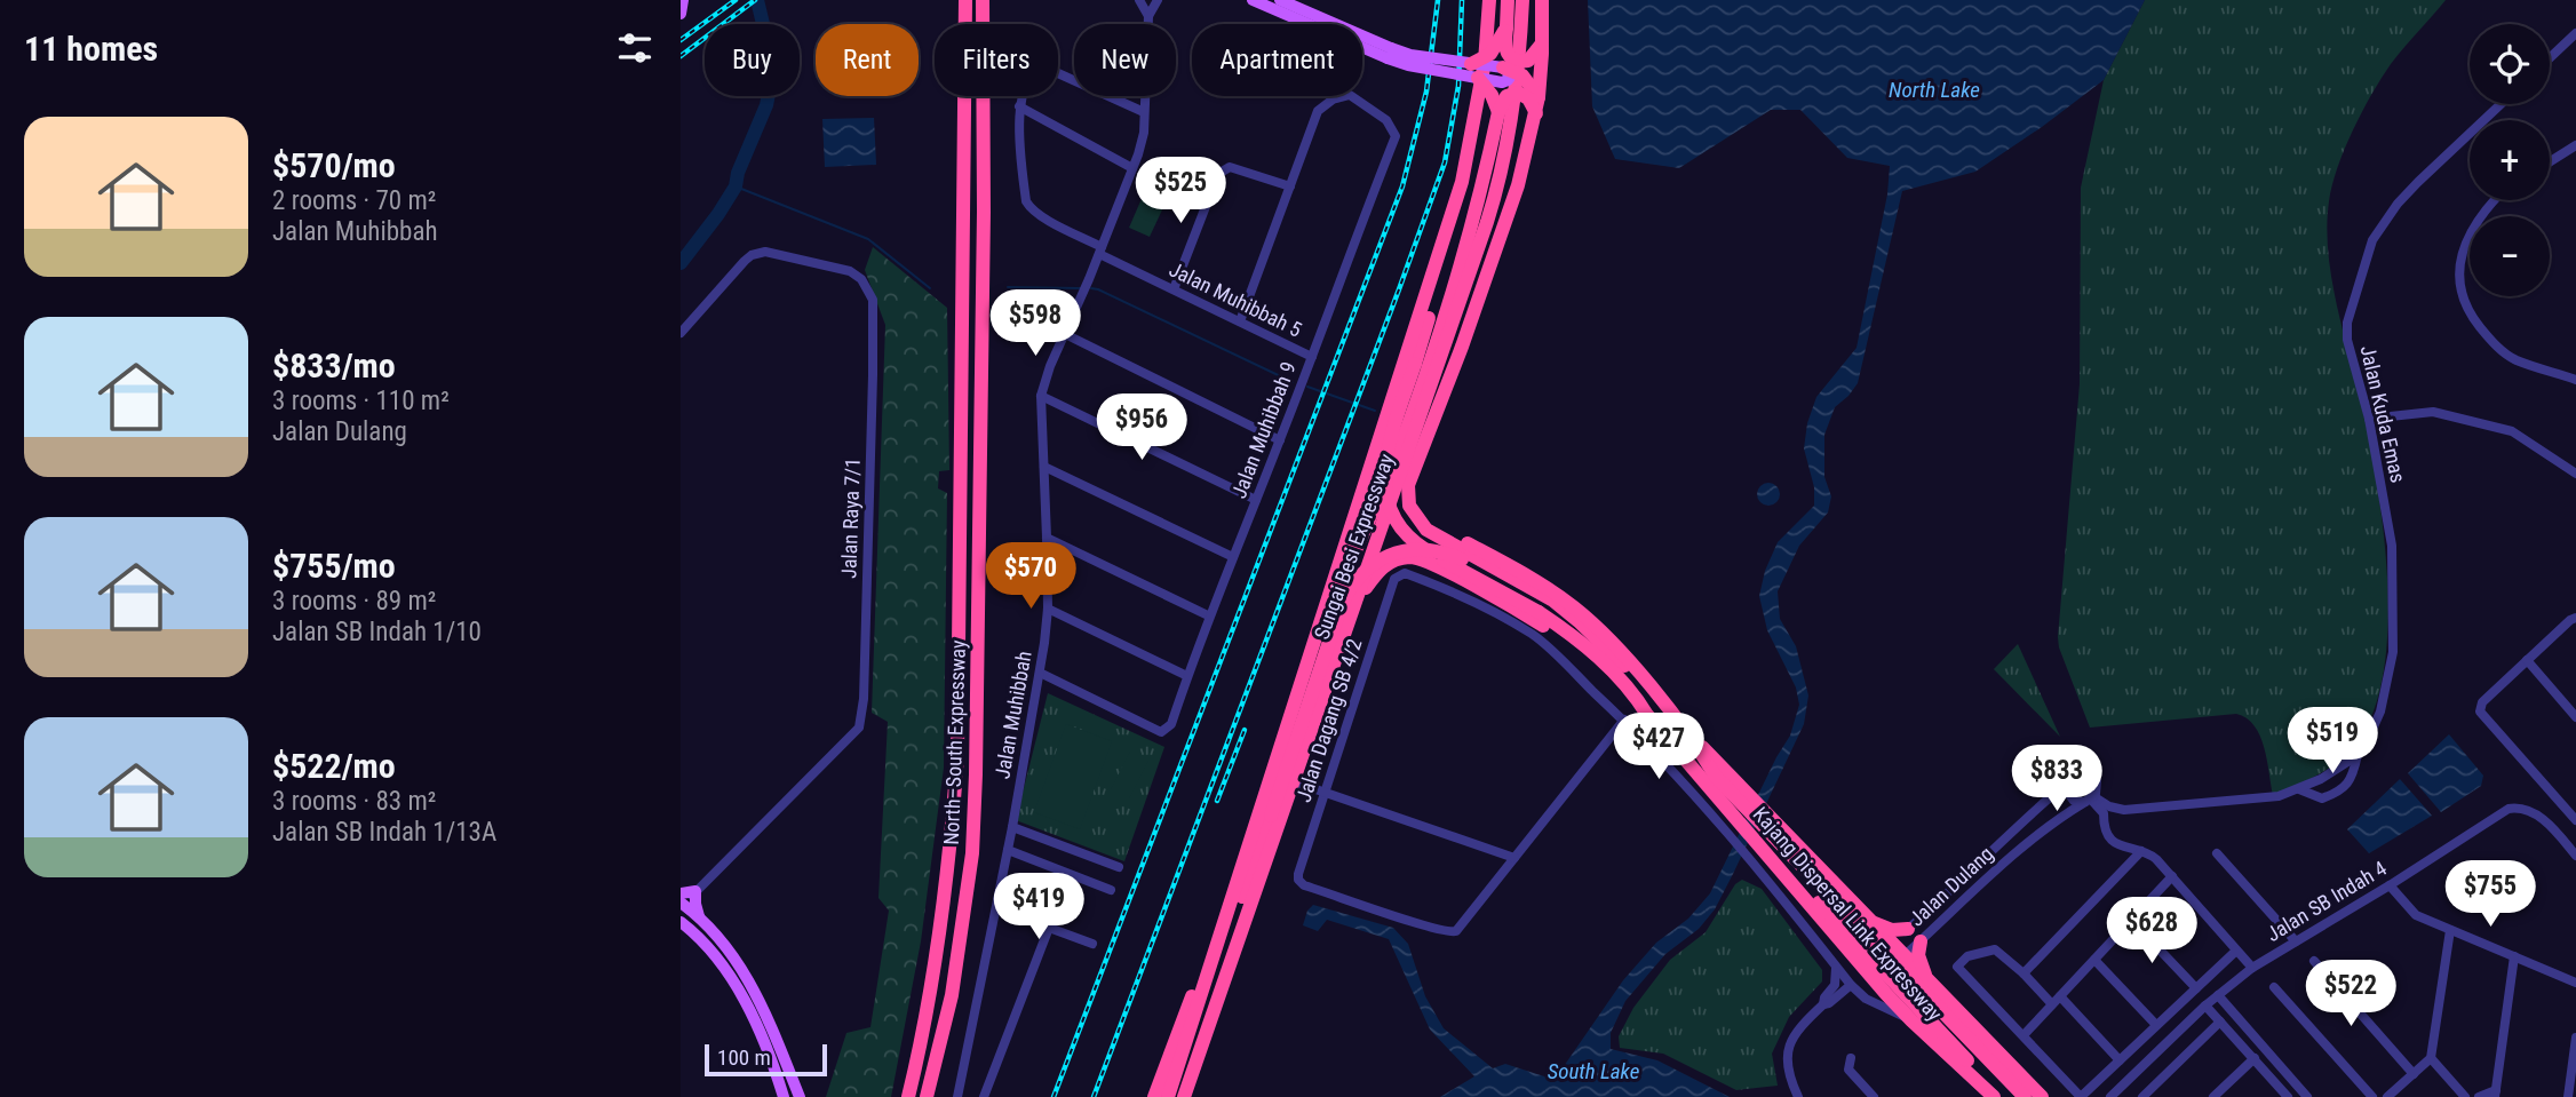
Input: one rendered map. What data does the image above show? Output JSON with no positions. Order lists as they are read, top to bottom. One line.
{"streets":{"highway":["Sungai Besi Expressway","North–South Expressway","Kajang Dispersal Link Expressway"],"street":["Jalan Muhibbah 5","Jalan Kuda Emas","Jalan Muhibbah 9","Jalan Raya 7/1","Jalan Muhibbah","Jalan Dagang SB 4/2","Jalan Dulang","Jalan SB Indah 4"]},"crossings":[["Jalan Muhibbah 5","Jalan Muhibbah 9"],["Jalan Muhibbah 5","Jalan Muhibbah"],["Jalan Kuda Emas","Jalan Dulang"],["Jalan Muhibbah 9","Jalan Muhibbah"]],"water":["North Lake","South Lake"],"scale_bar":"100 m","page":{"heading":"11 homes","map_buttons":["+","−"],"chip":["Buy","Rent","Filters","New","Apartment"],"list":[{"name":"$570/mo","note":"2 rooms · 70 m² · Jalan Muhibbah"},{"name":"$833/mo","note":"3 rooms · 110 m² · Jalan Dulang"},{"name":"$755/mo","note":"3 rooms · 89 m² · Jalan SB Indah 1/10"},{"name":"$522/mo","note":"3 rooms · 83 m² · Jalan SB Indah 1/13A"}],"price":["$525","$598","$956","$570","$519","$427","$833","$755","$419","$628","$522"],"scale":"100 m"}}
